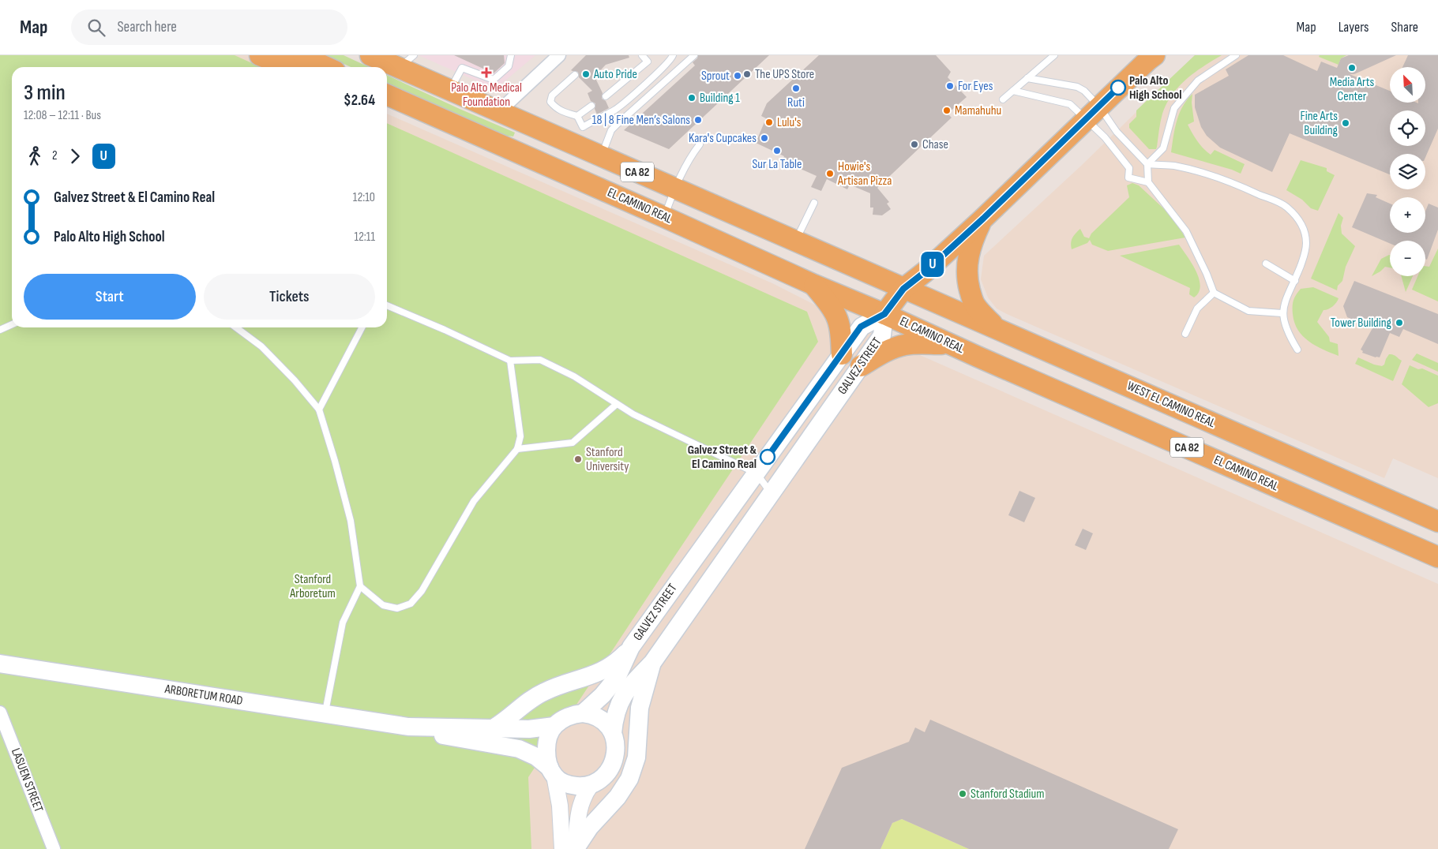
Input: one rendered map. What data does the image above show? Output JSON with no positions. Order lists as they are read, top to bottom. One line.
{"streets":{"main road":["CA 82","EL CAMINO REAL","GALVEZ STREET","WEST EL CAMINO REAL","ARBORETUM ROAD"],"street":["LASUEN STREET"]},"crossings":[["CA 82","WEST EL CAMINO REAL"],["EL CAMINO REAL","GALVEZ STREET"],["GALVEZ STREET","ARBORETUM ROAD"]],"parks":["Stanford Arboretum"],"places":{"other":["Media Arts Center","Auto Pride","The UPS Store","Sprout","For Eyes","Palo Alto High School","Ruti","Building 1","Mamahuhu","18 | 8 Fine Men’s Salons","Lulu's","Fine Arts Building","Kara's Cupcakes","Chase","Sur La Table","Howie's Artisan Pizza","Tower Building","Galvez Street & El Camino Real","Stanford University","Stanford Stadium"],"health":["Palo Alto Medical Foundation"]},"lines":["bus line U"],"north":"top left","page":{"header":"Map","search":"Search here","nav":["Map","Layers","Share"],"on_map":"U","map_buttons":["+","−"],"heading":["3 min","12:08 – 12:11 · Bus","$2.64"],"legs":["2","U"],"list":[{"name":"Galvez Street & El Camino Real","value":"12:10"},{"name":"Palo Alto High School","value":"12:11"}],"buttons":["Start","Tickets"]}}
